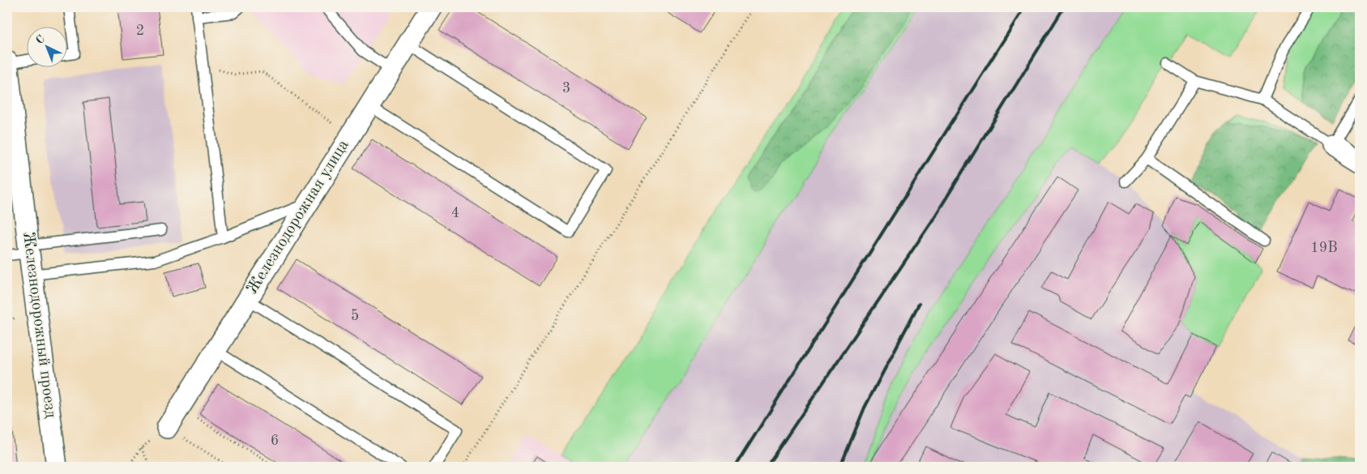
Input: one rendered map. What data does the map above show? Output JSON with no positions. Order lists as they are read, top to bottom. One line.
{"streets":{"street":["Железнодорожная улица","Железнодорожный проезд"]},"house_numbers":["2","3","4","19В","5","6"],"north":"top left"}
